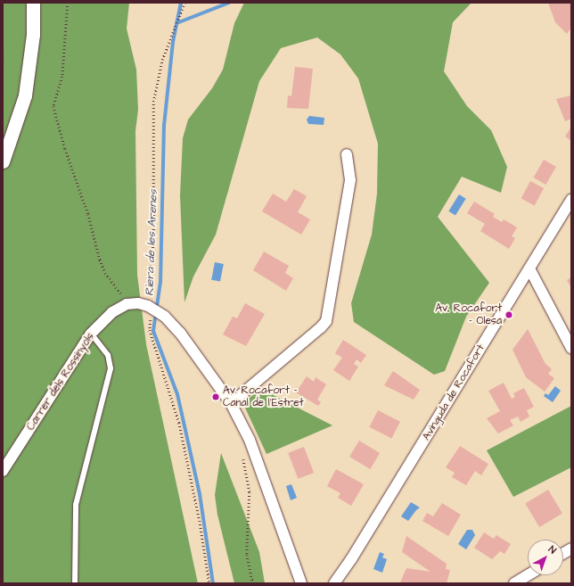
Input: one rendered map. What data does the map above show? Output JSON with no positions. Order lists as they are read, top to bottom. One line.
{"streets":{"street":["Carrer dels Rossinyols","Avinguda de Rocafort"]},"water":["Riera de les Arenes"],"places":["Av. Rocafort - Olesa","Av. Rocafort - Canal de l'Estret"],"north":"top right"}
